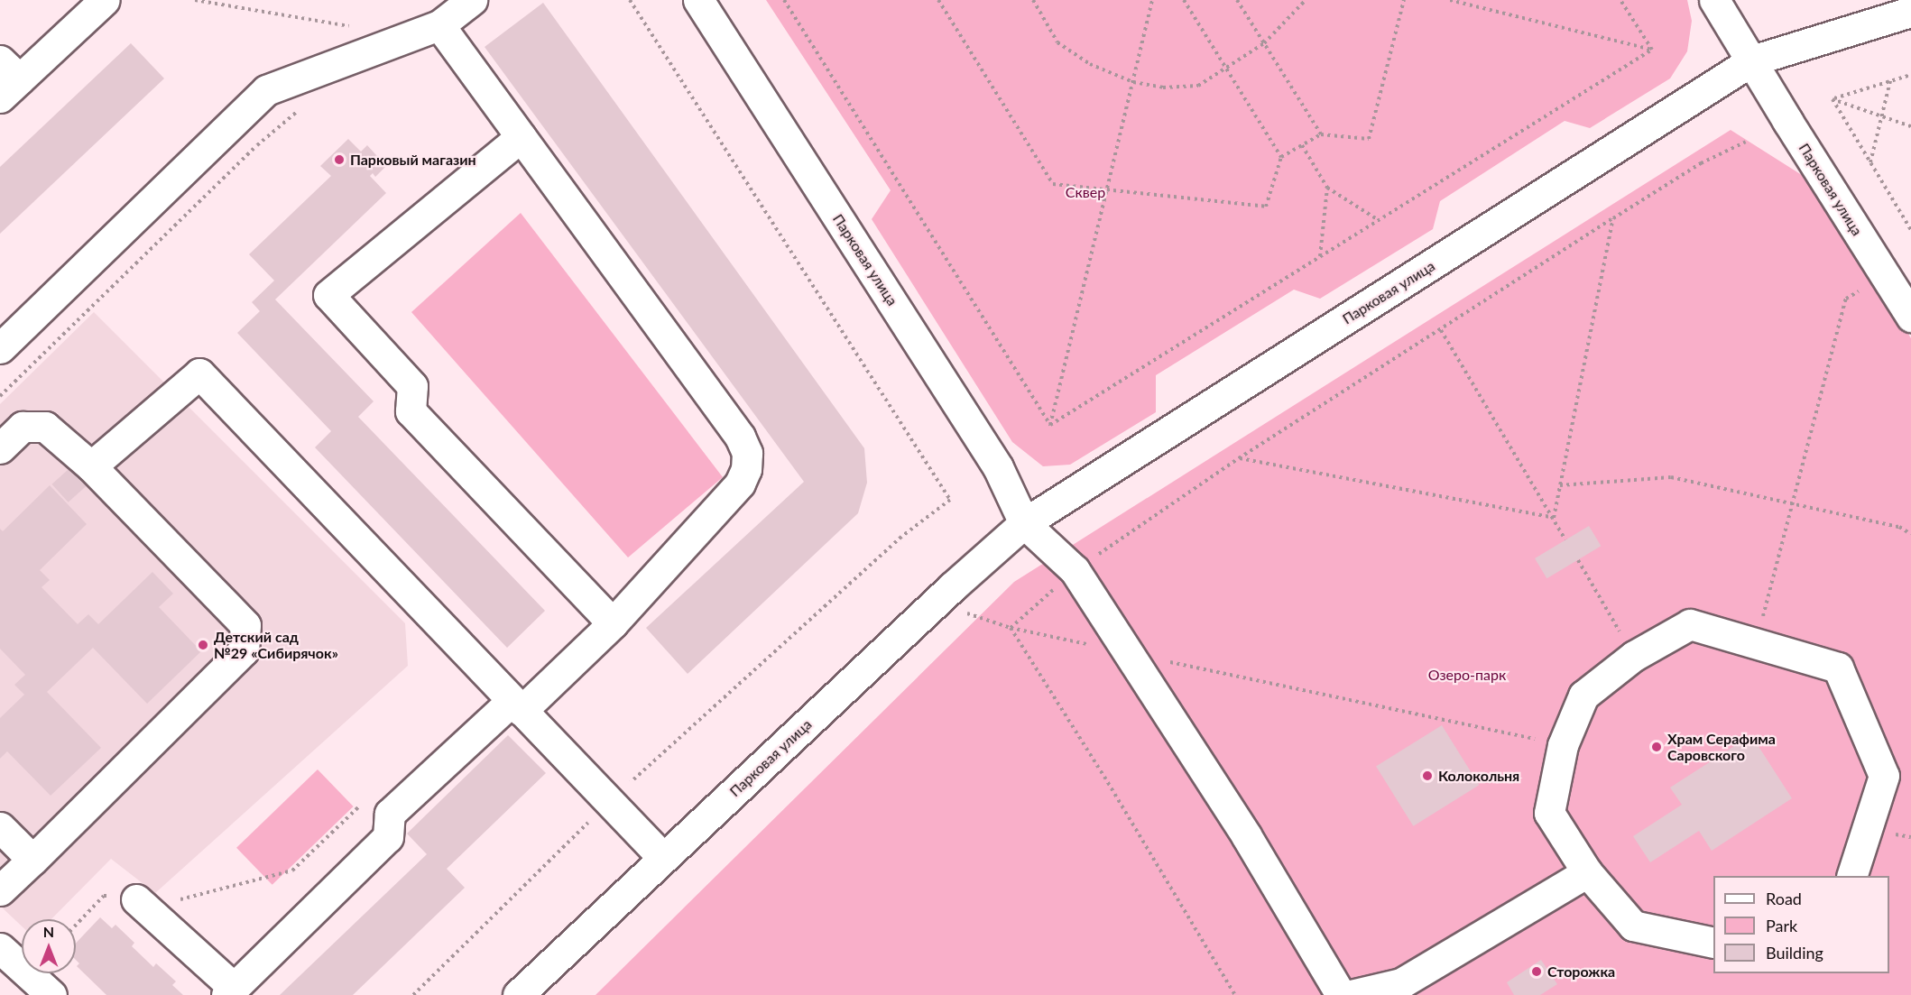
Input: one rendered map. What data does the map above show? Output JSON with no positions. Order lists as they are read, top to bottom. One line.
{"streets":{"street":["Парковая улица"]},"parks":["Сквер","Озеро-парк"],"places":["Парковый магазин","Детский сад №29 «Сибирячок»","Храм Серафима Саровского","Колокольня","Сторожка"],"legend":["Road","Park","Building"],"north":"top"}
